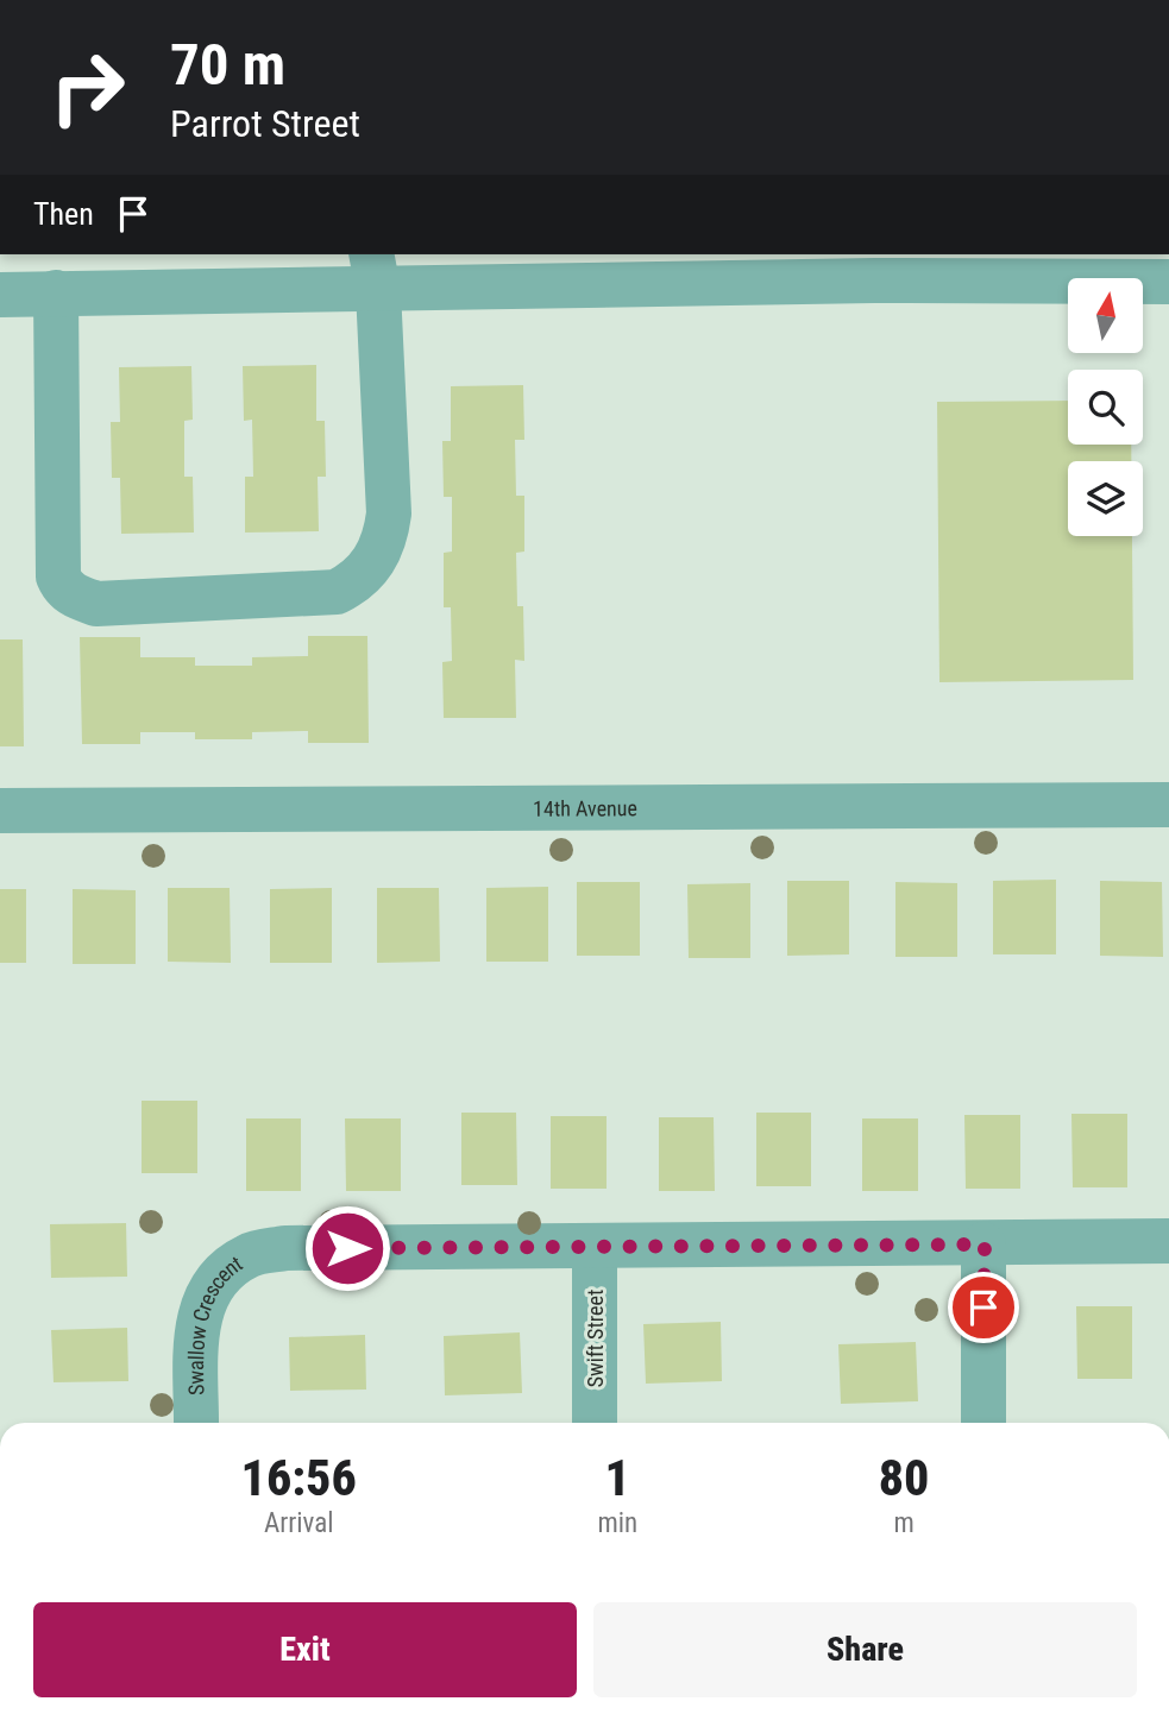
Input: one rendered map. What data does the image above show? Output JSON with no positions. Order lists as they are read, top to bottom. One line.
{"streets":{"street":["14th Avenue","Swallow Crescent","Swift Street"]},"crossings":[["Swallow Crescent","Swift Street"]],"north":"top","page":{"turn":["70 m","Parrot Street"],"then":"Then","eta":["16:56","Arrival","1","min","80","m"],"buttons":["Exit","Share"]}}
